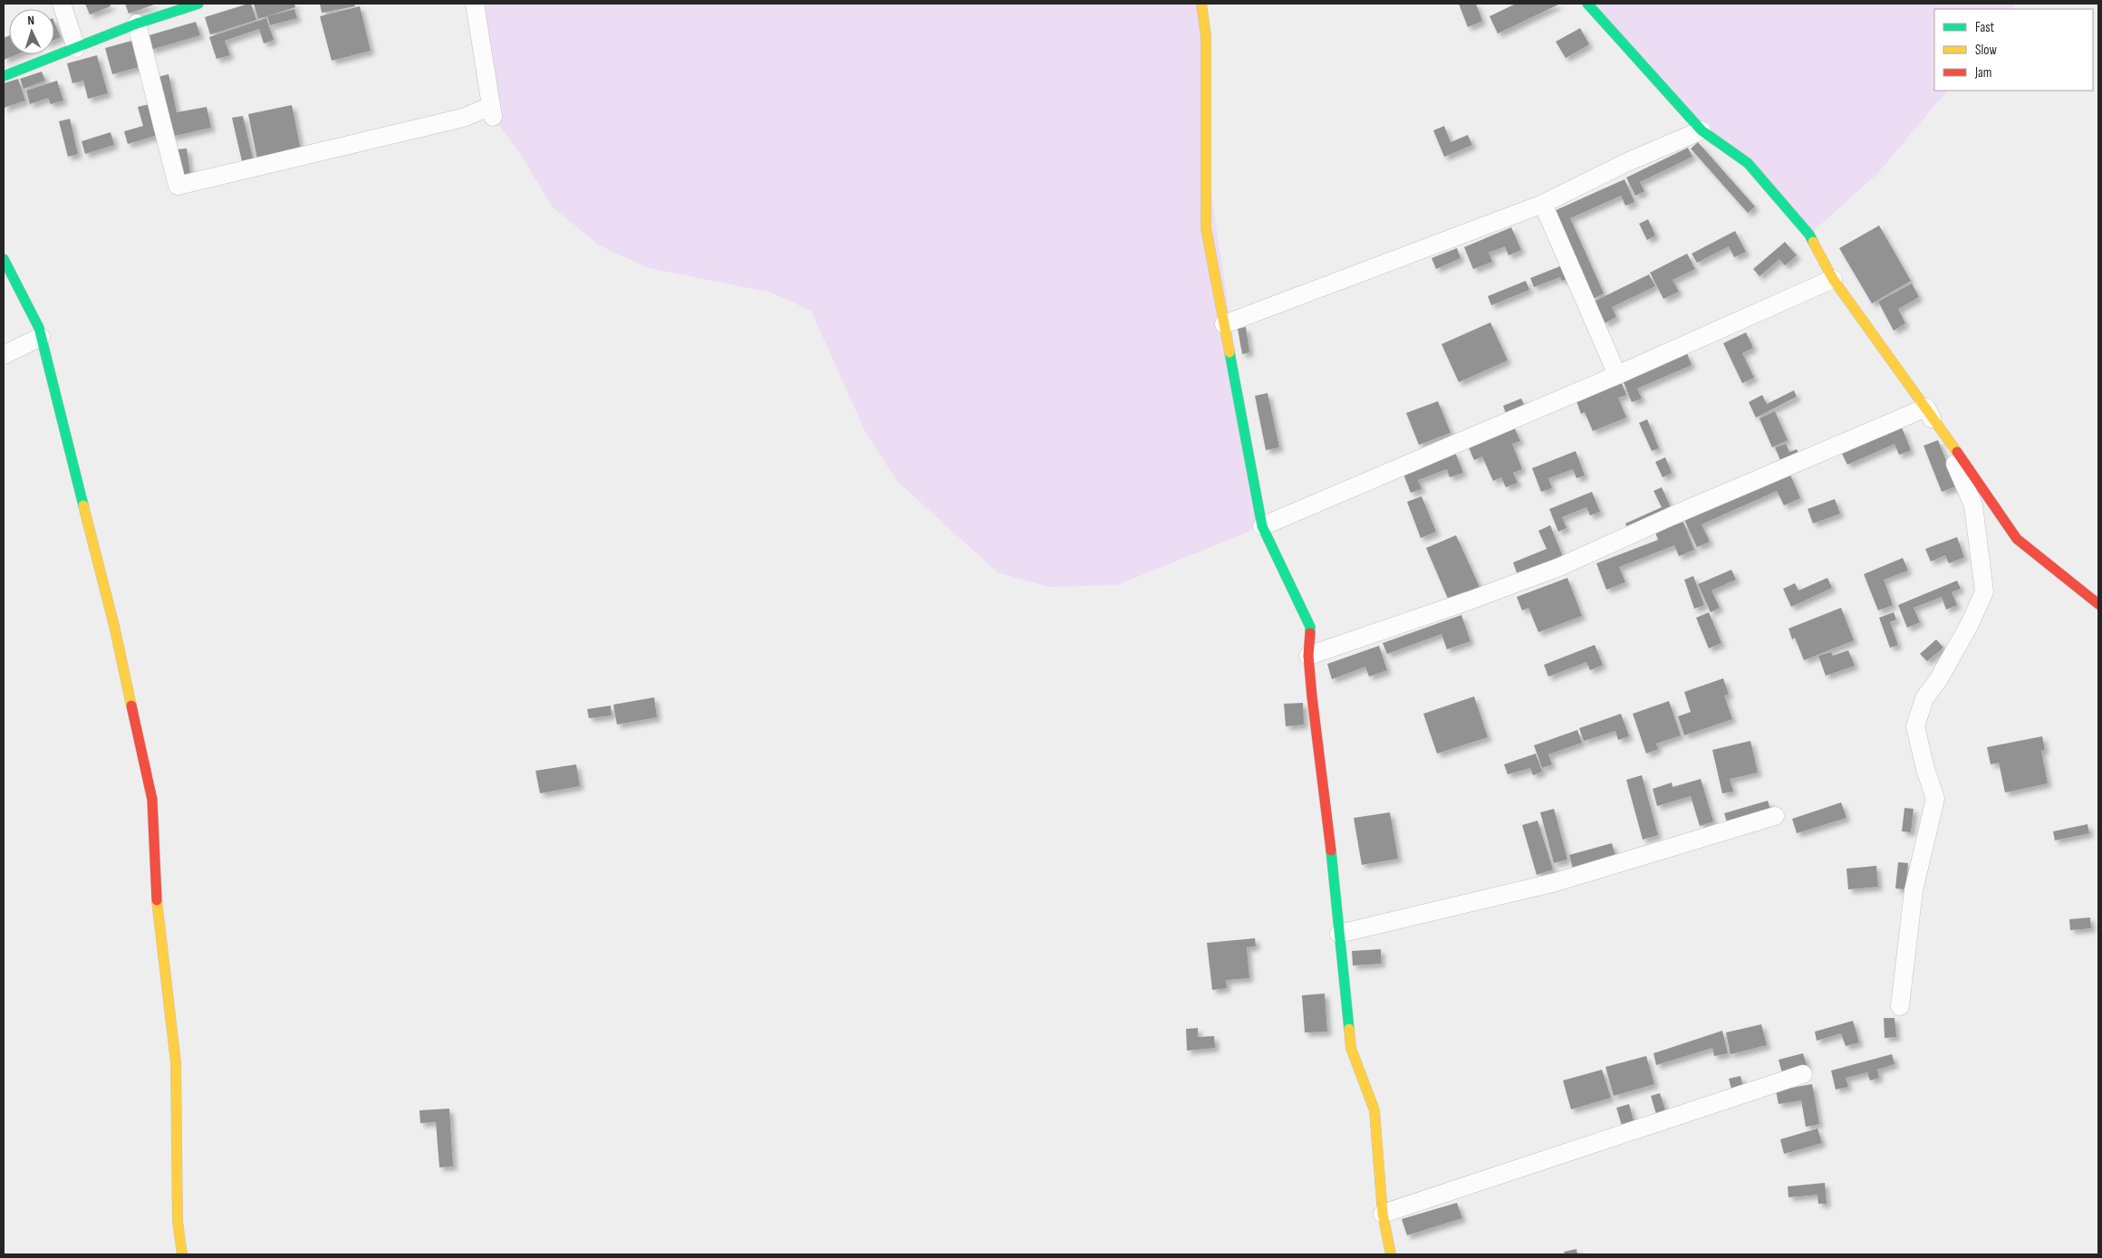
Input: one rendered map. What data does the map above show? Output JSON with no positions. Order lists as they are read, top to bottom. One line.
{"legend":["Fast","Slow","Jam"],"north":"top"}
